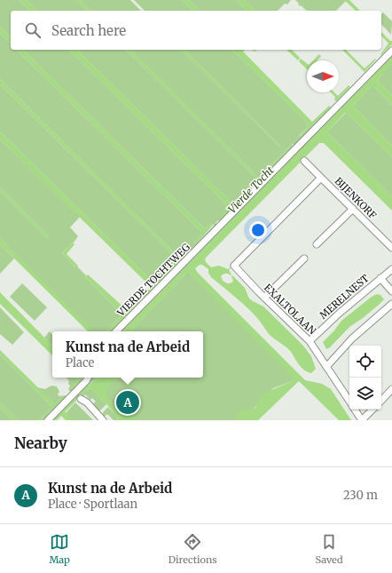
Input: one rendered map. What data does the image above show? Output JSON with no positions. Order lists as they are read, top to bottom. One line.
{"streets":{"street":["BIJENKORF","VIERDE TOCHTWEG","MERELNEST","EXALTOLAAN"]},"crossings":[["BIJENKORF","EXALTOLAAN"],["MERELNEST","EXALTOLAAN"]],"water":["Vierde Tocht"],"north":"right","page":{"search":"Search here","popup":["Kunst na de Arbeid","Place"],"pins":"A","heading":"Nearby","list":[{"mark":"A","name":"Kunst na de Arbeid","note":"Place · Sportlaan","value":"230 m"}],"nav":["Map","Directions","Saved"]}}
